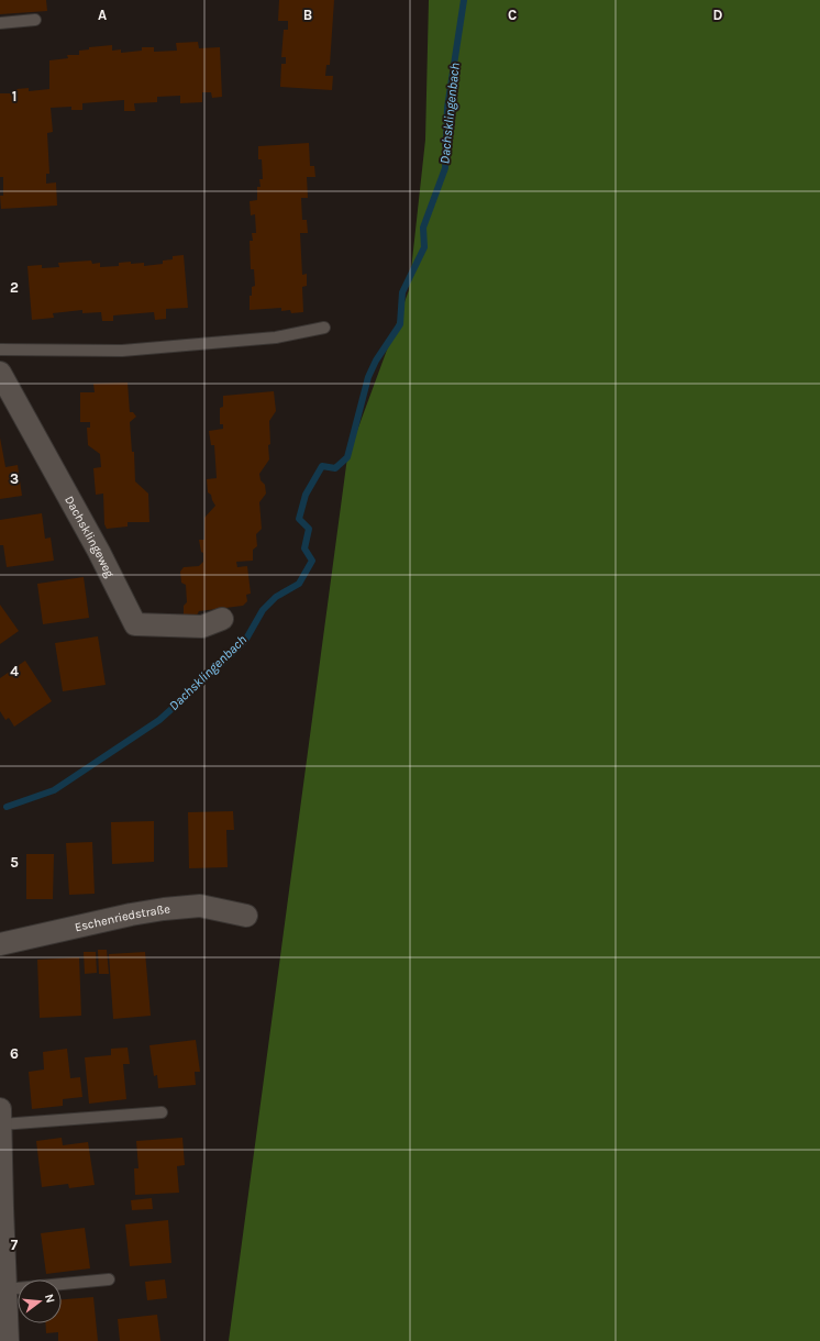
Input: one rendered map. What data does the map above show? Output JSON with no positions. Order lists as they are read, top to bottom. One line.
{"streets":{"street":["Dachsklingeweg","Eschenriedstraße"]},"water":["Dachsklingenbach"],"north":"right","grid":{"columns":["A","B","C","D"],"rows":["1","2","3","4","5","6","7"]}}
